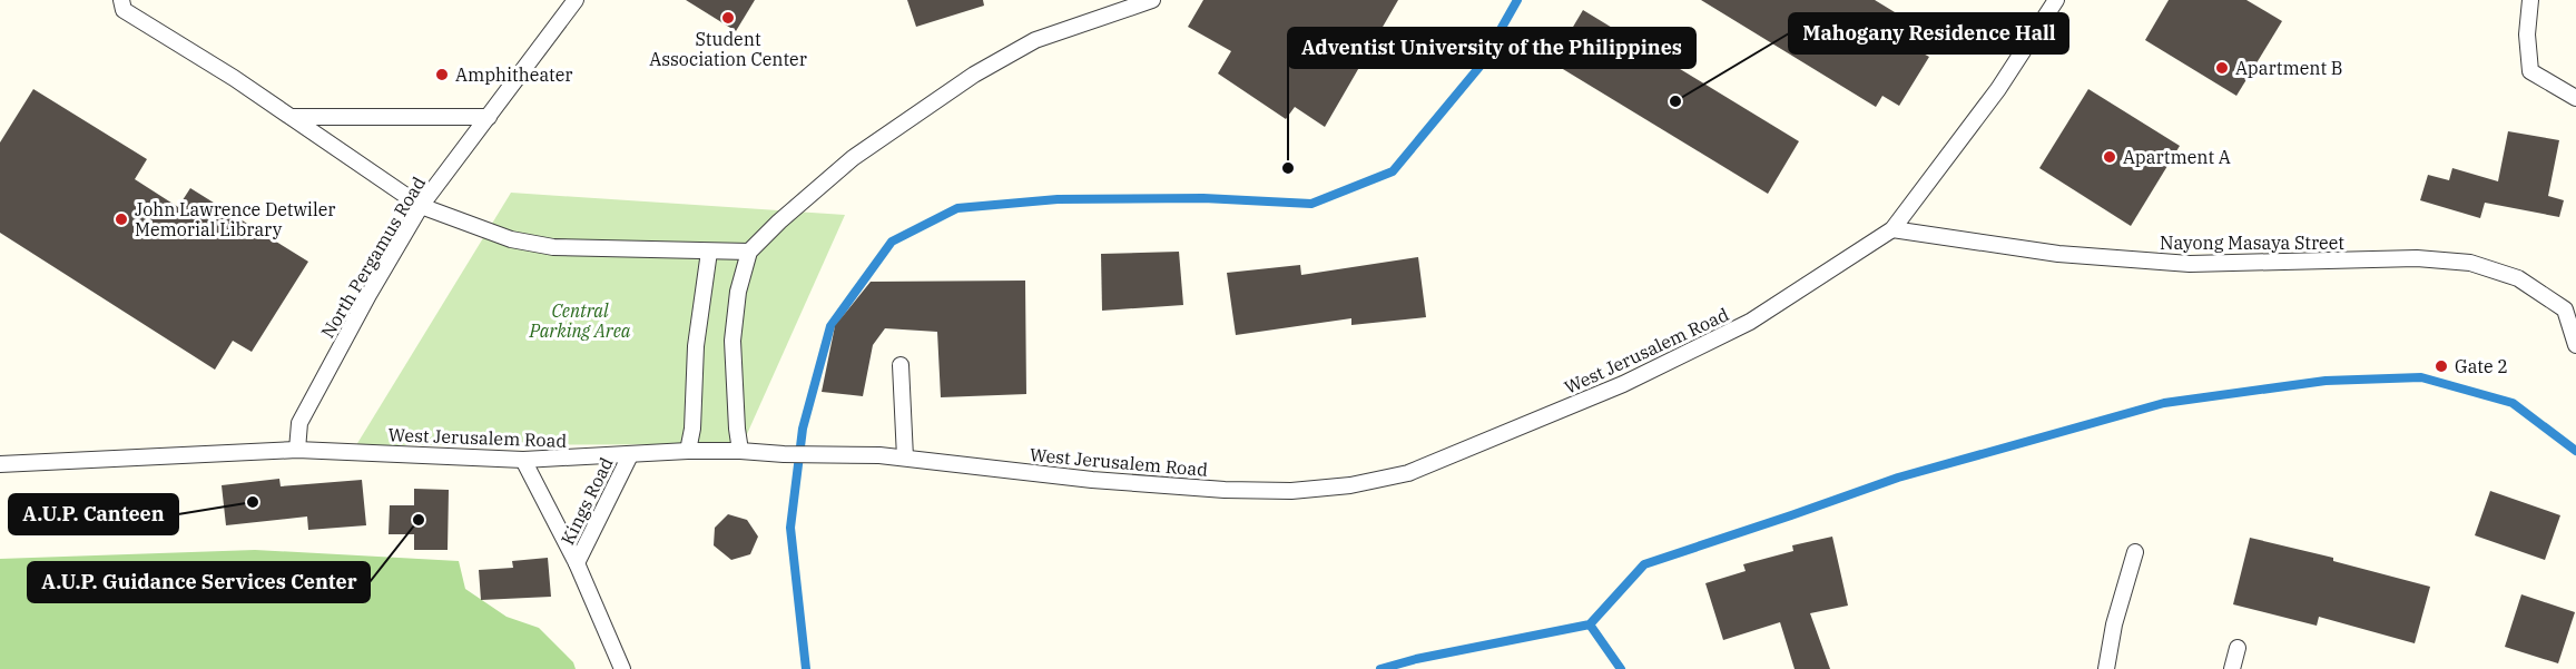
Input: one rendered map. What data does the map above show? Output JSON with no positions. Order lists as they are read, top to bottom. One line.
{"streets":{"lane":["Nayong Masaya Street","North Pergamus Road","West Jerusalem Road","Kings Road"]},"crossings":[["Nayong Masaya Street","West Jerusalem Road"],["North Pergamus Road","West Jerusalem Road"],["West Jerusalem Road","Kings Road"]],"parks":["Central Parking Area"],"places":["Student Association Center","Apartment B","Amphitheater","Mahogany Residence Hall","Apartment A","Adventist University of the Philippines","John Lawrence Detwiler Memorial Library","Gate 2","A.U.P. Canteen","A.U.P. Guidance Services Center"]}
